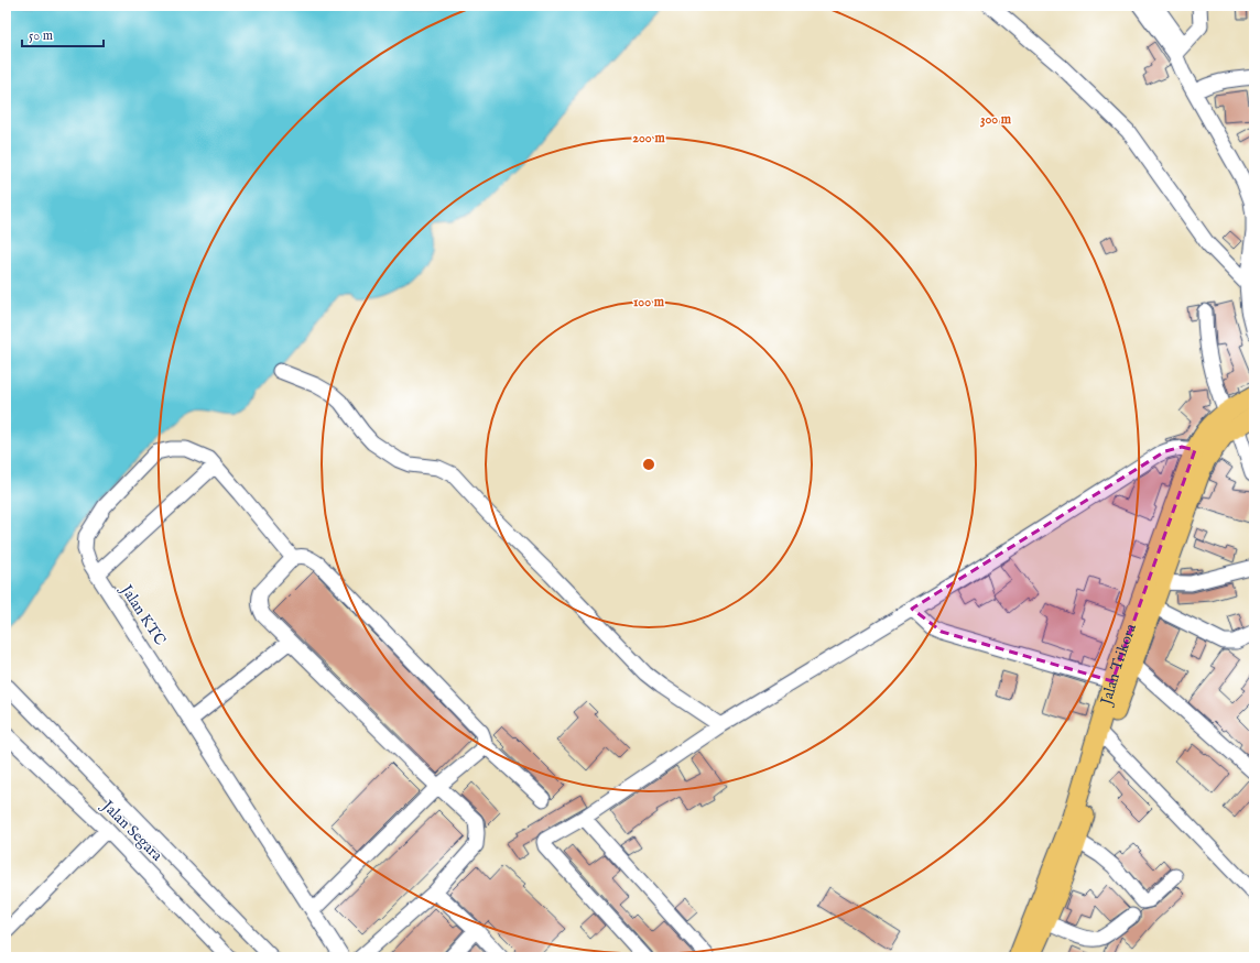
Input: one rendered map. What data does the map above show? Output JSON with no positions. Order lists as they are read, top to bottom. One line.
{"streets":{"main road":["Jalan Trikora"],"street":["Jalan KTC","Jalan Segara"]},"scale_bar":"50 m","rings":["300 m","200 m","100 m"]}
